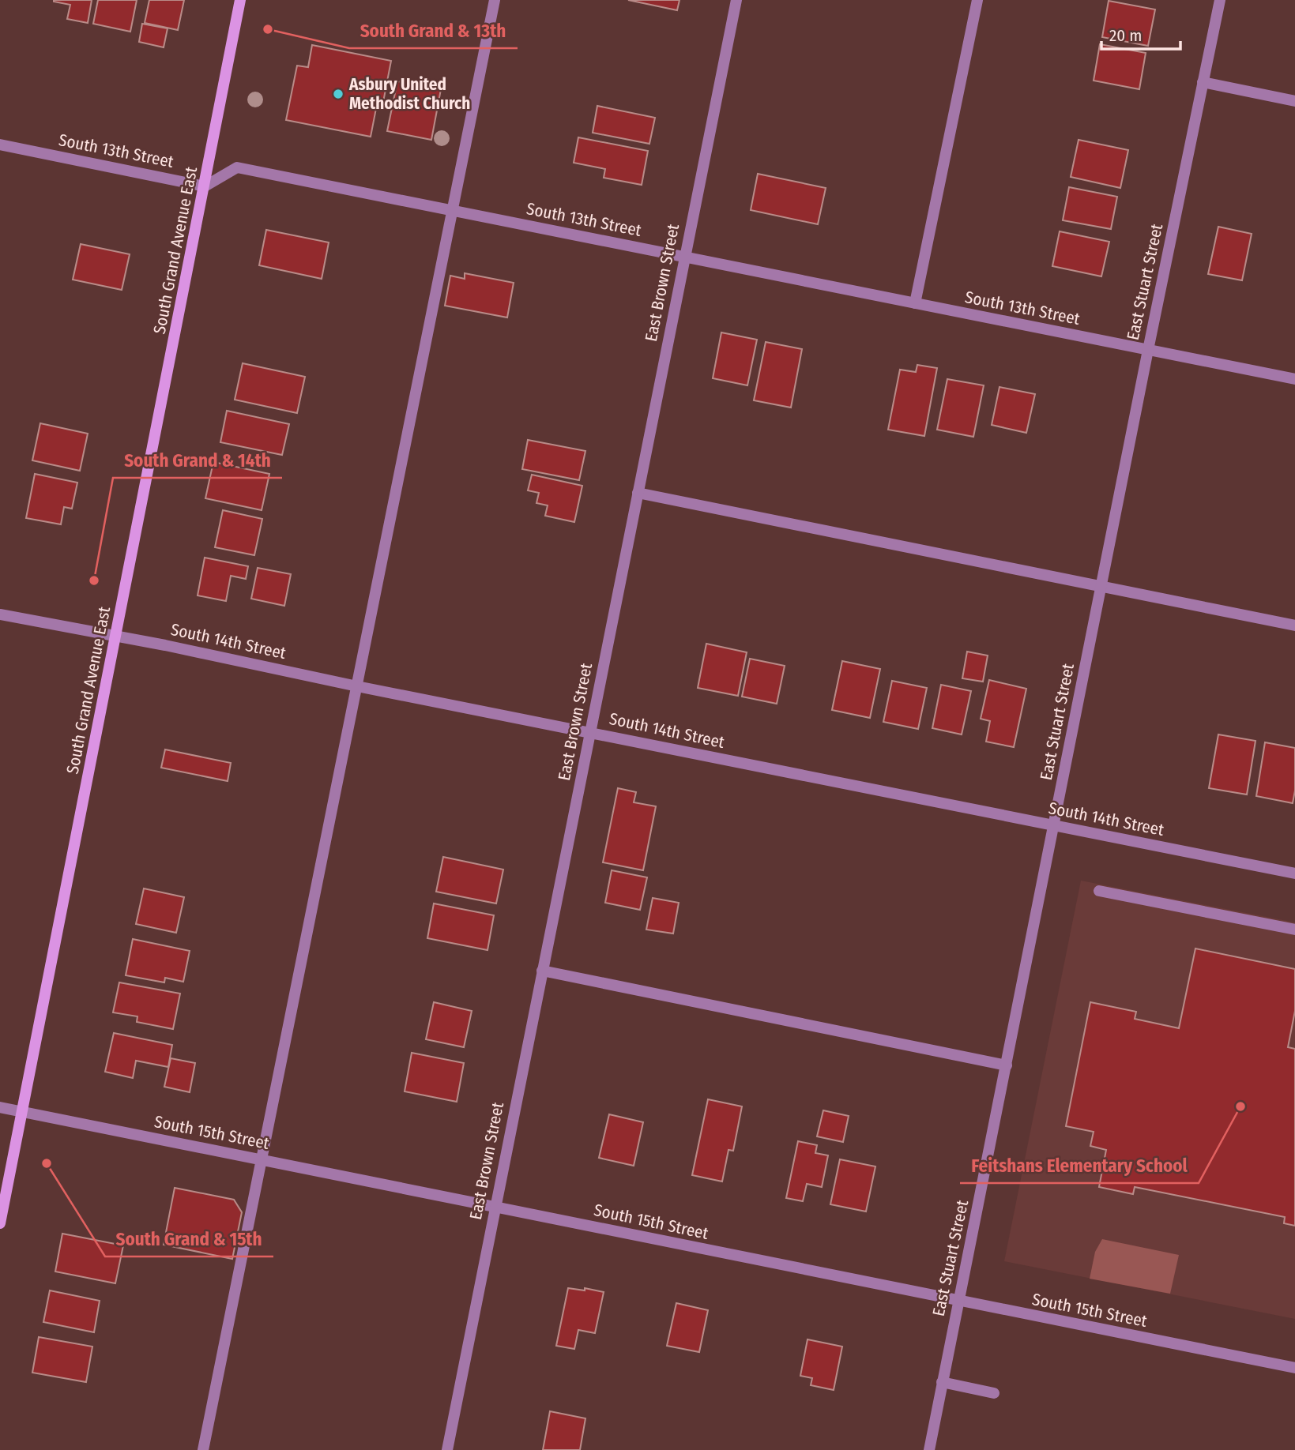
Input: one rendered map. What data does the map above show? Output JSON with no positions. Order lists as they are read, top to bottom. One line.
{"streets":{"main road":["South Grand Avenue East"],"street":["South 13th Street","East Stuart Street","East Brown Street","South 14th Street","South 15th Street"]},"crossings":[["South 13th Street","South Grand Avenue East"],["South 13th Street","East Stuart Street"],["South 13th Street","East Brown Street"],["South Grand Avenue East","South 14th Street"],["South Grand Avenue East","South 15th Street"],["East Stuart Street","South 14th Street"],["East Stuart Street","South 15th Street"],["East Brown Street","South 14th Street"],["East Brown Street","South 15th Street"]],"places":["South Grand & 13th","Asbury United Methodist Church","South Grand & 14th","Feitshans Elementary School","South Grand & 15th"],"scale_bar":"20 m"}
